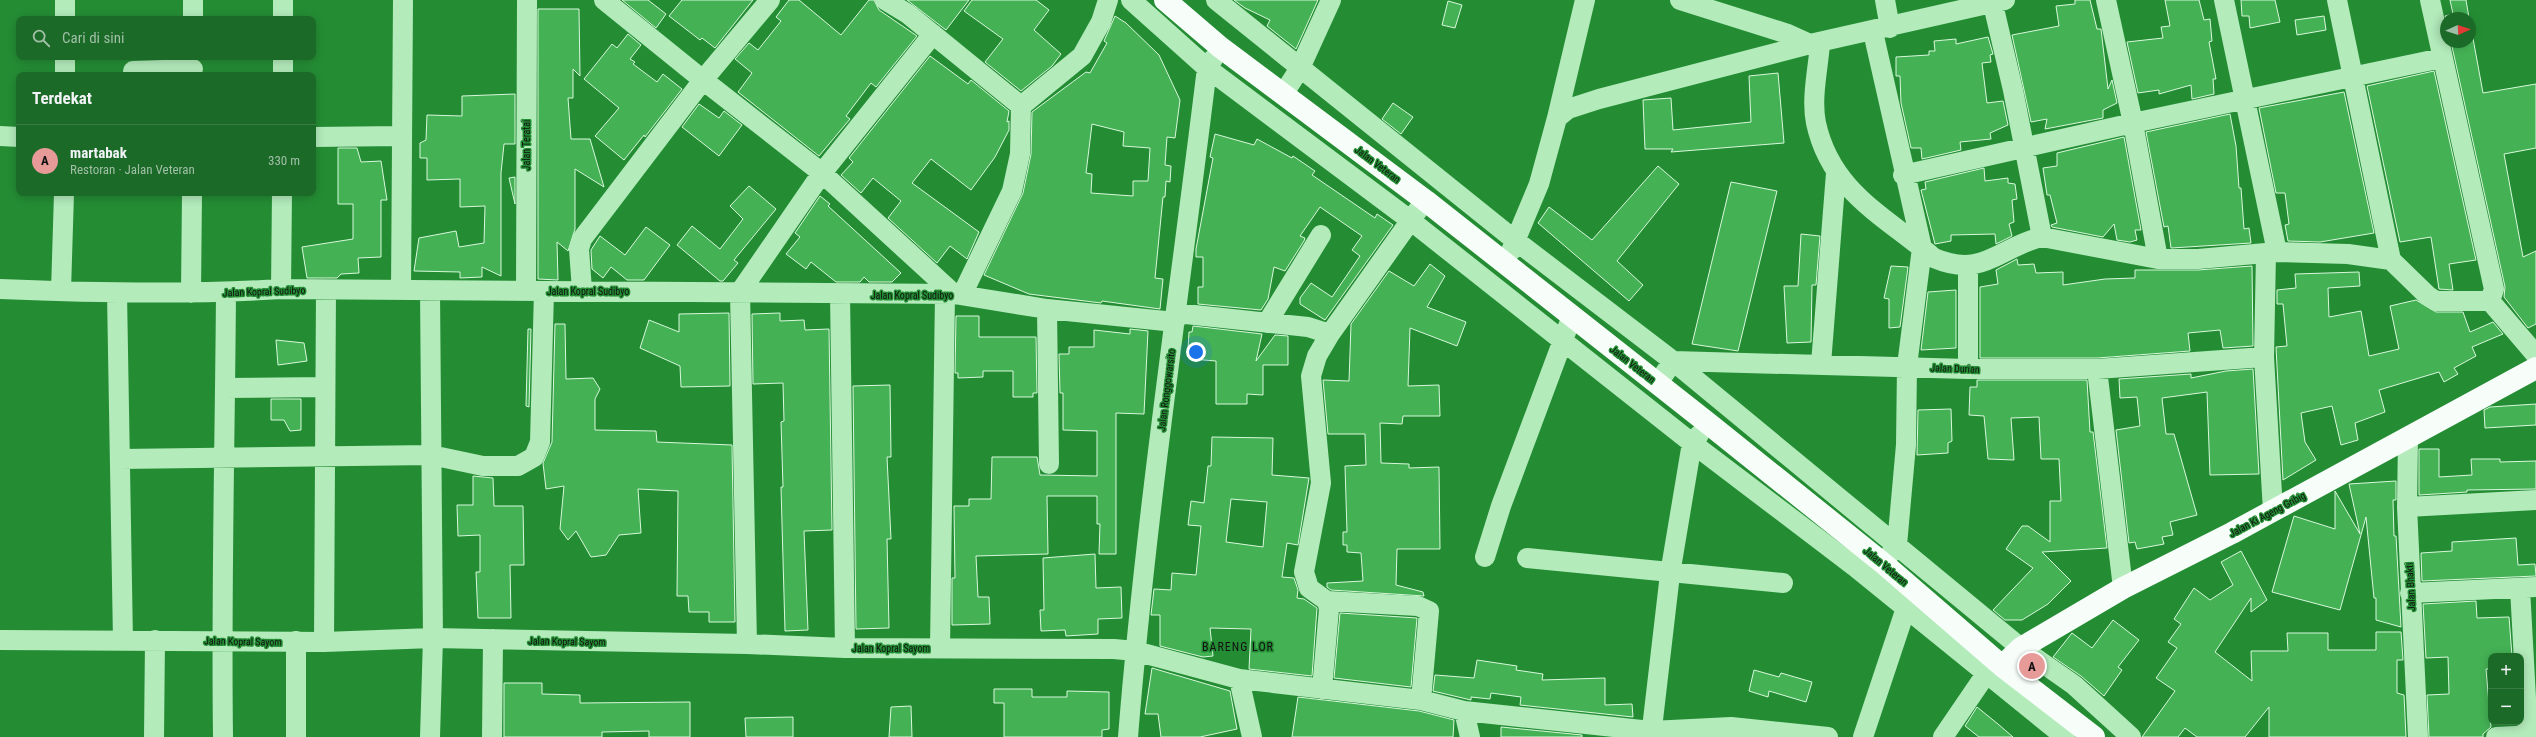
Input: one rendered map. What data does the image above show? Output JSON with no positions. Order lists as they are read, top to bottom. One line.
{"streets":{"main road":["Jalan Veteran","Jalan Ki Ageng Gribig"],"street":["Jalan Teratai","Jalan Kopral Sudibyo","Jalan Durian","Jalan Ronggowarsito","Jalan Bhakti","Jalan Kopral Sayom"]},"crossings":[["Jalan Teratai","Jalan Kopral Sudibyo"],["Jalan Veteran","Jalan Ronggowarsito"],["Jalan Veteran","Jalan Ki Ageng Gribig"],["Jalan Kopral Sudibyo","Jalan Ronggowarsito"],["Jalan Ronggowarsito","Jalan Kopral Sayom"],["Jalan Ki Ageng Gribig","Jalan Bhakti"]],"districts":["BARENG LOR"],"north":"right","page":{"search":"Cari di sini","heading":"Terdekat","list":[{"mark":"A","name":"martabak","note":"Restoran · Jalan Veteran","value":"330 m"}],"pins":"A","map_buttons":["+","−"]}}
